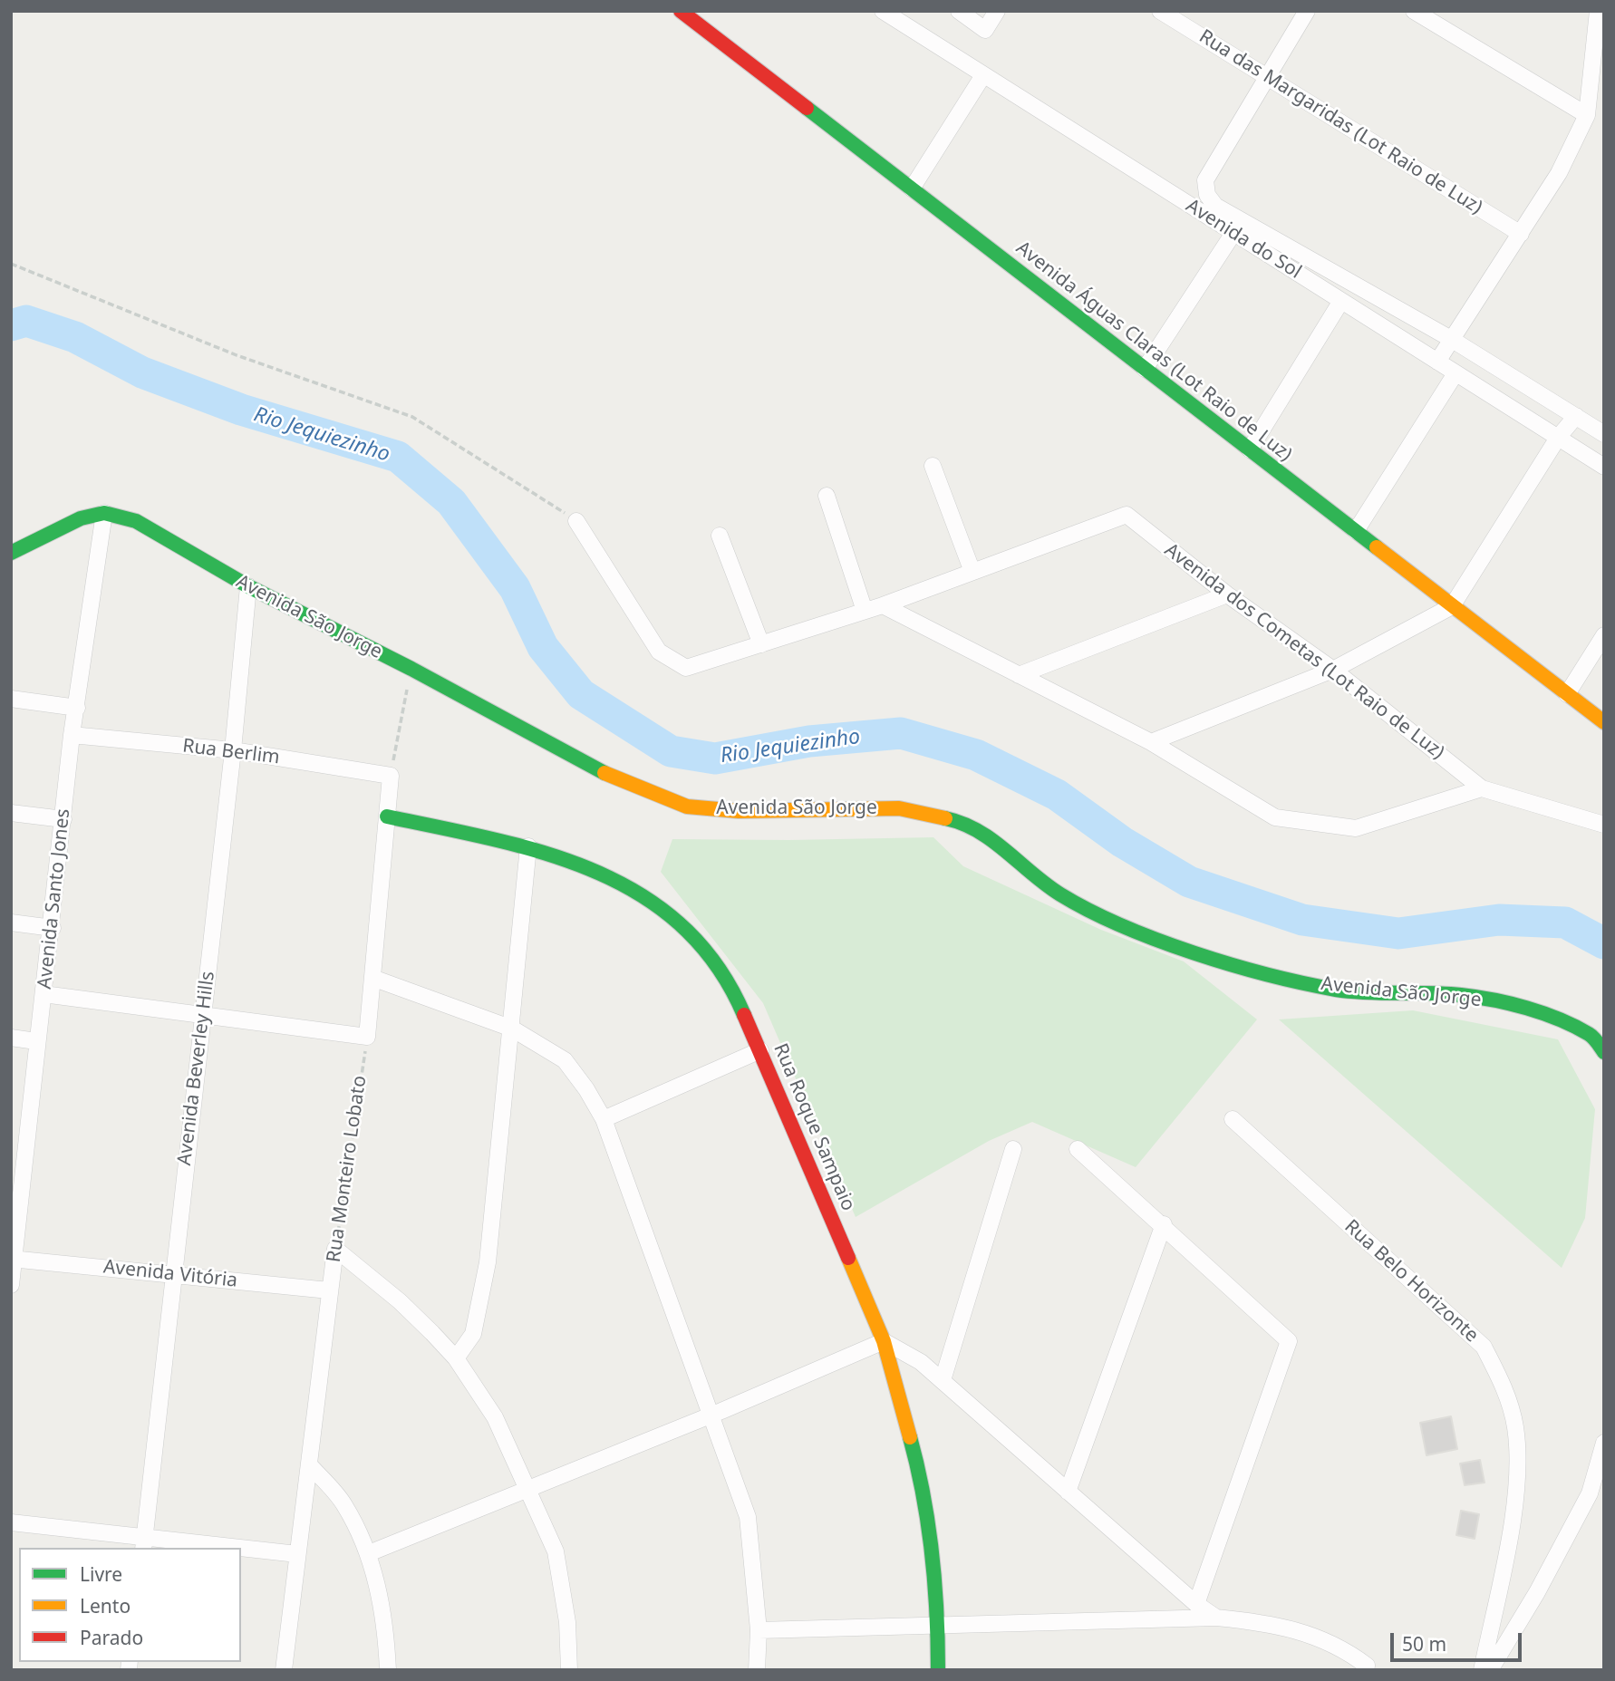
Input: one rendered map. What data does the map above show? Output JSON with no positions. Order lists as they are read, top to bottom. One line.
{"streets":{"street":["Rua das Margaridas (Lot Raio de Luz)","Avenida do Sol","Avenida Águas Claras (Lot Raio de Luz)","Avenida São Jorge","Avenida dos Cometas (Lot Raio de Luz)","Rua Berlim","Avenida Santo Jones","Avenida Beverley Hills","Rua Roque Sampaio","Rua Monteiro Lobato","Avenida Vitória","Rua Belo Horizonte"]},"crossings":[["Avenida São Jorge","Avenida Santo Jones"],["Avenida São Jorge","Avenida Beverley Hills"],["Rua Berlim","Avenida Santo Jones"],["Rua Berlim","Avenida Beverley Hills"],["Avenida Santo Jones","Avenida Vitória"],["Avenida Beverley Hills","Avenida Vitória"],["Rua Monteiro Lobato","Avenida Vitória"]],"water":["Rio Jequiezinho"],"legend":["Livre","Lento","Parado"],"scale_bar":"50 m"}
